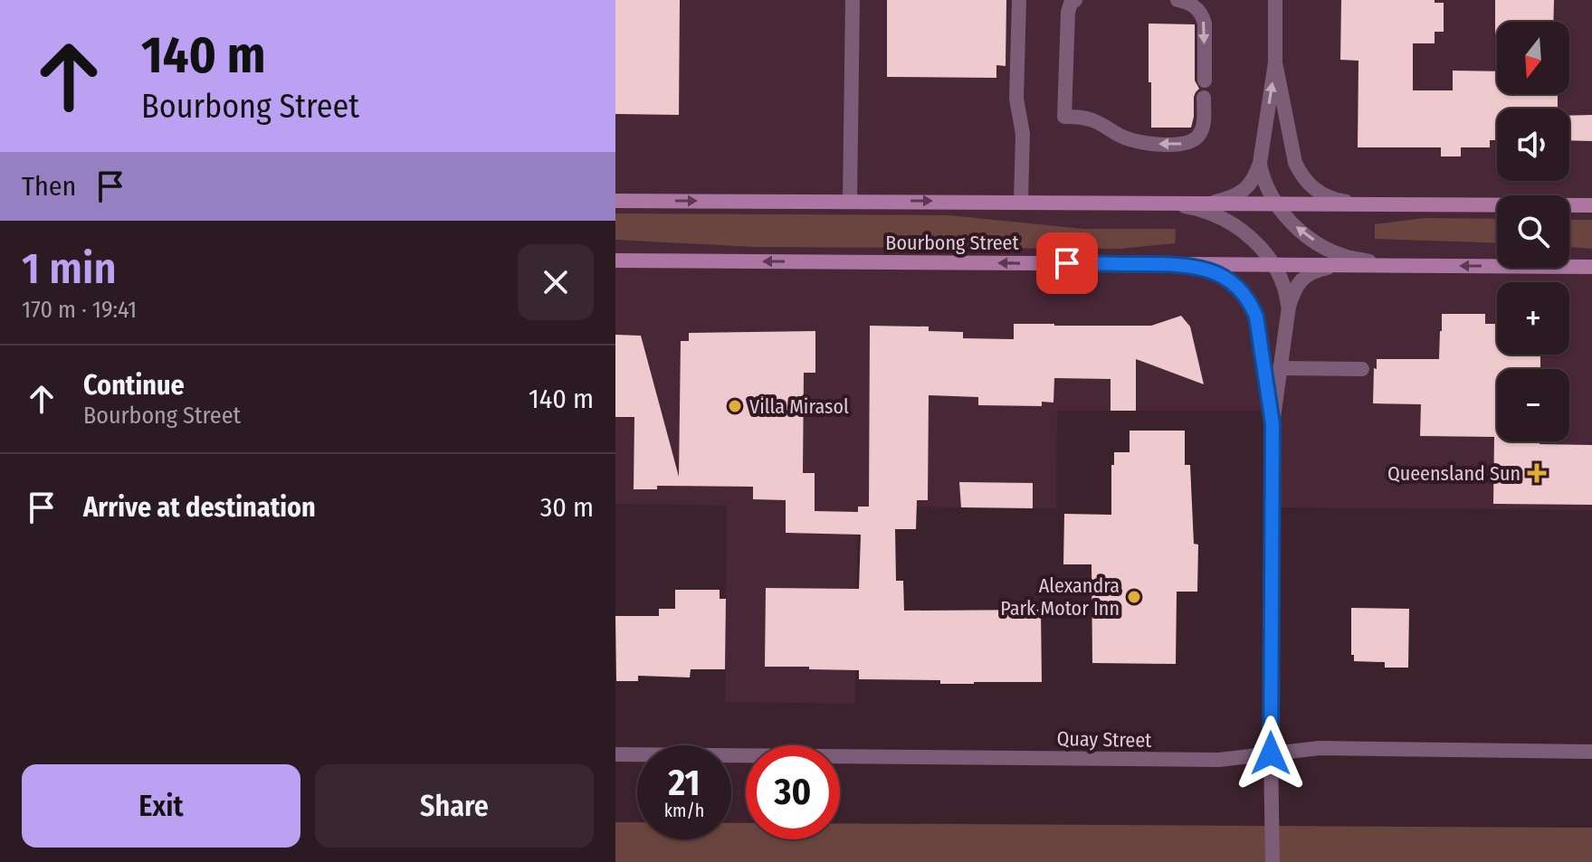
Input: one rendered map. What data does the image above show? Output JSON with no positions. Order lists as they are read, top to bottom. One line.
{"streets":{"main road":["Bourbong Street"],"street":["Quay Street"]},"places":{"other":["Villa Mirasol","Alexandra Park Motor Inn"],"health":["Queensland Sun"]},"north":"bottom","page":{"turn":["140 m","Bourbong Street"],"map_buttons":["+","−"],"then":"Then","heading":["1 min","170 m · 19:41"],"list":[{"name":"Continue","note":"Bourbong Street","value":"140 m"},{"name":"Arrive at destination","value":"30 m"}],"speed":"21 km/h","limit":"30","buttons":["Exit","Share"]}}
